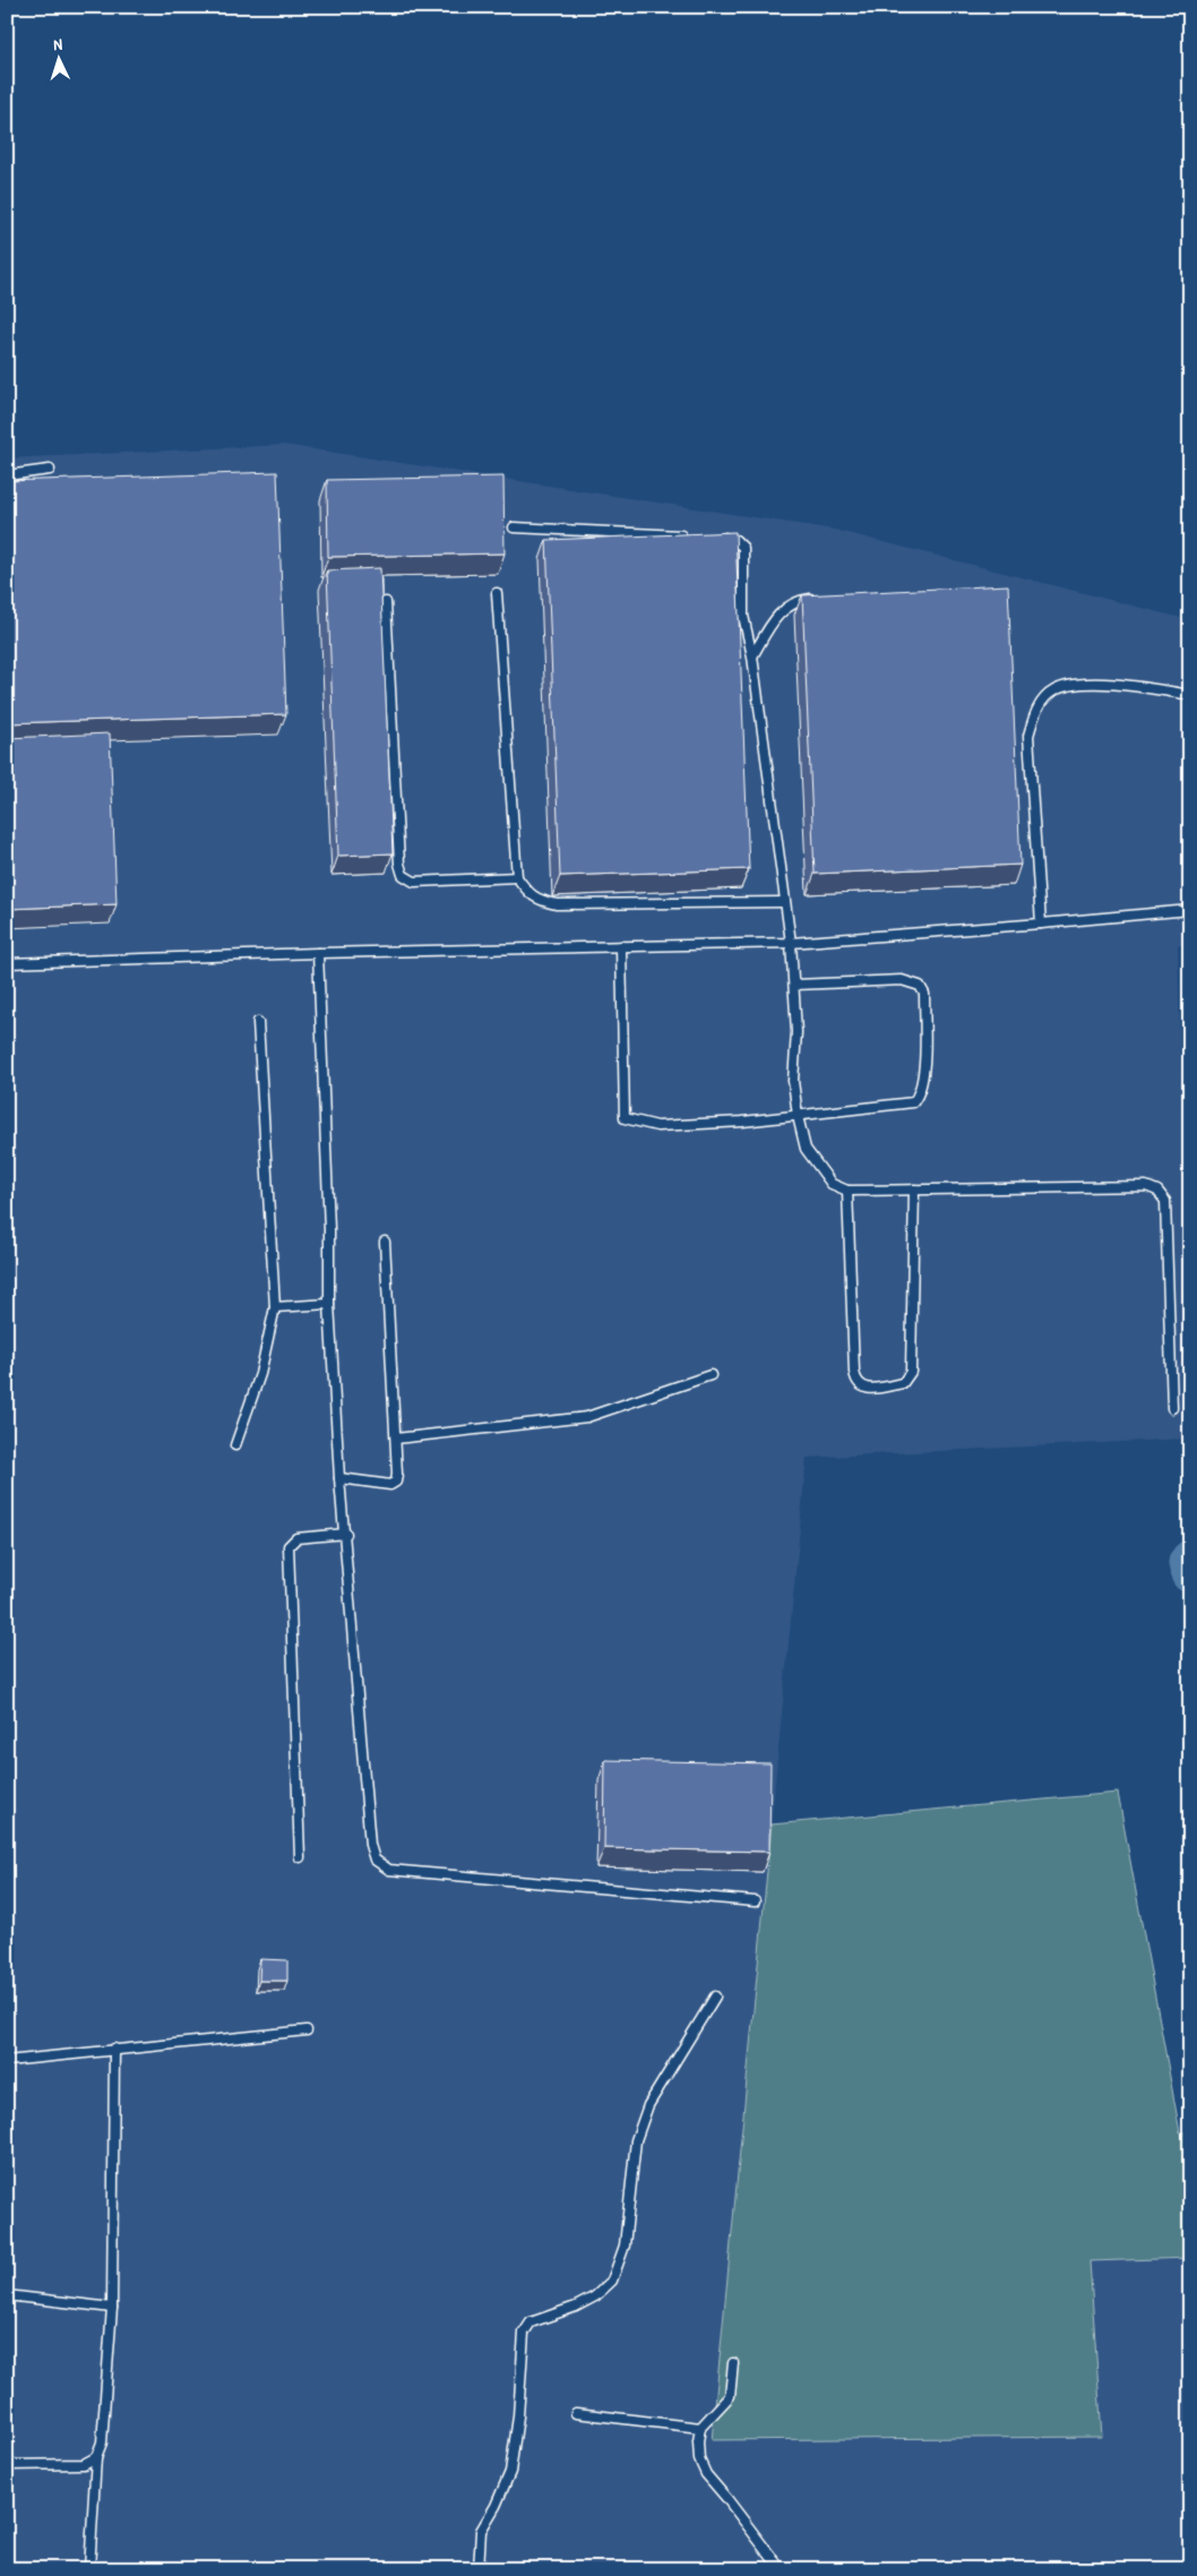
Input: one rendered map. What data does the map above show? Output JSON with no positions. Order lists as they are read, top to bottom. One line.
{"north":"top"}
